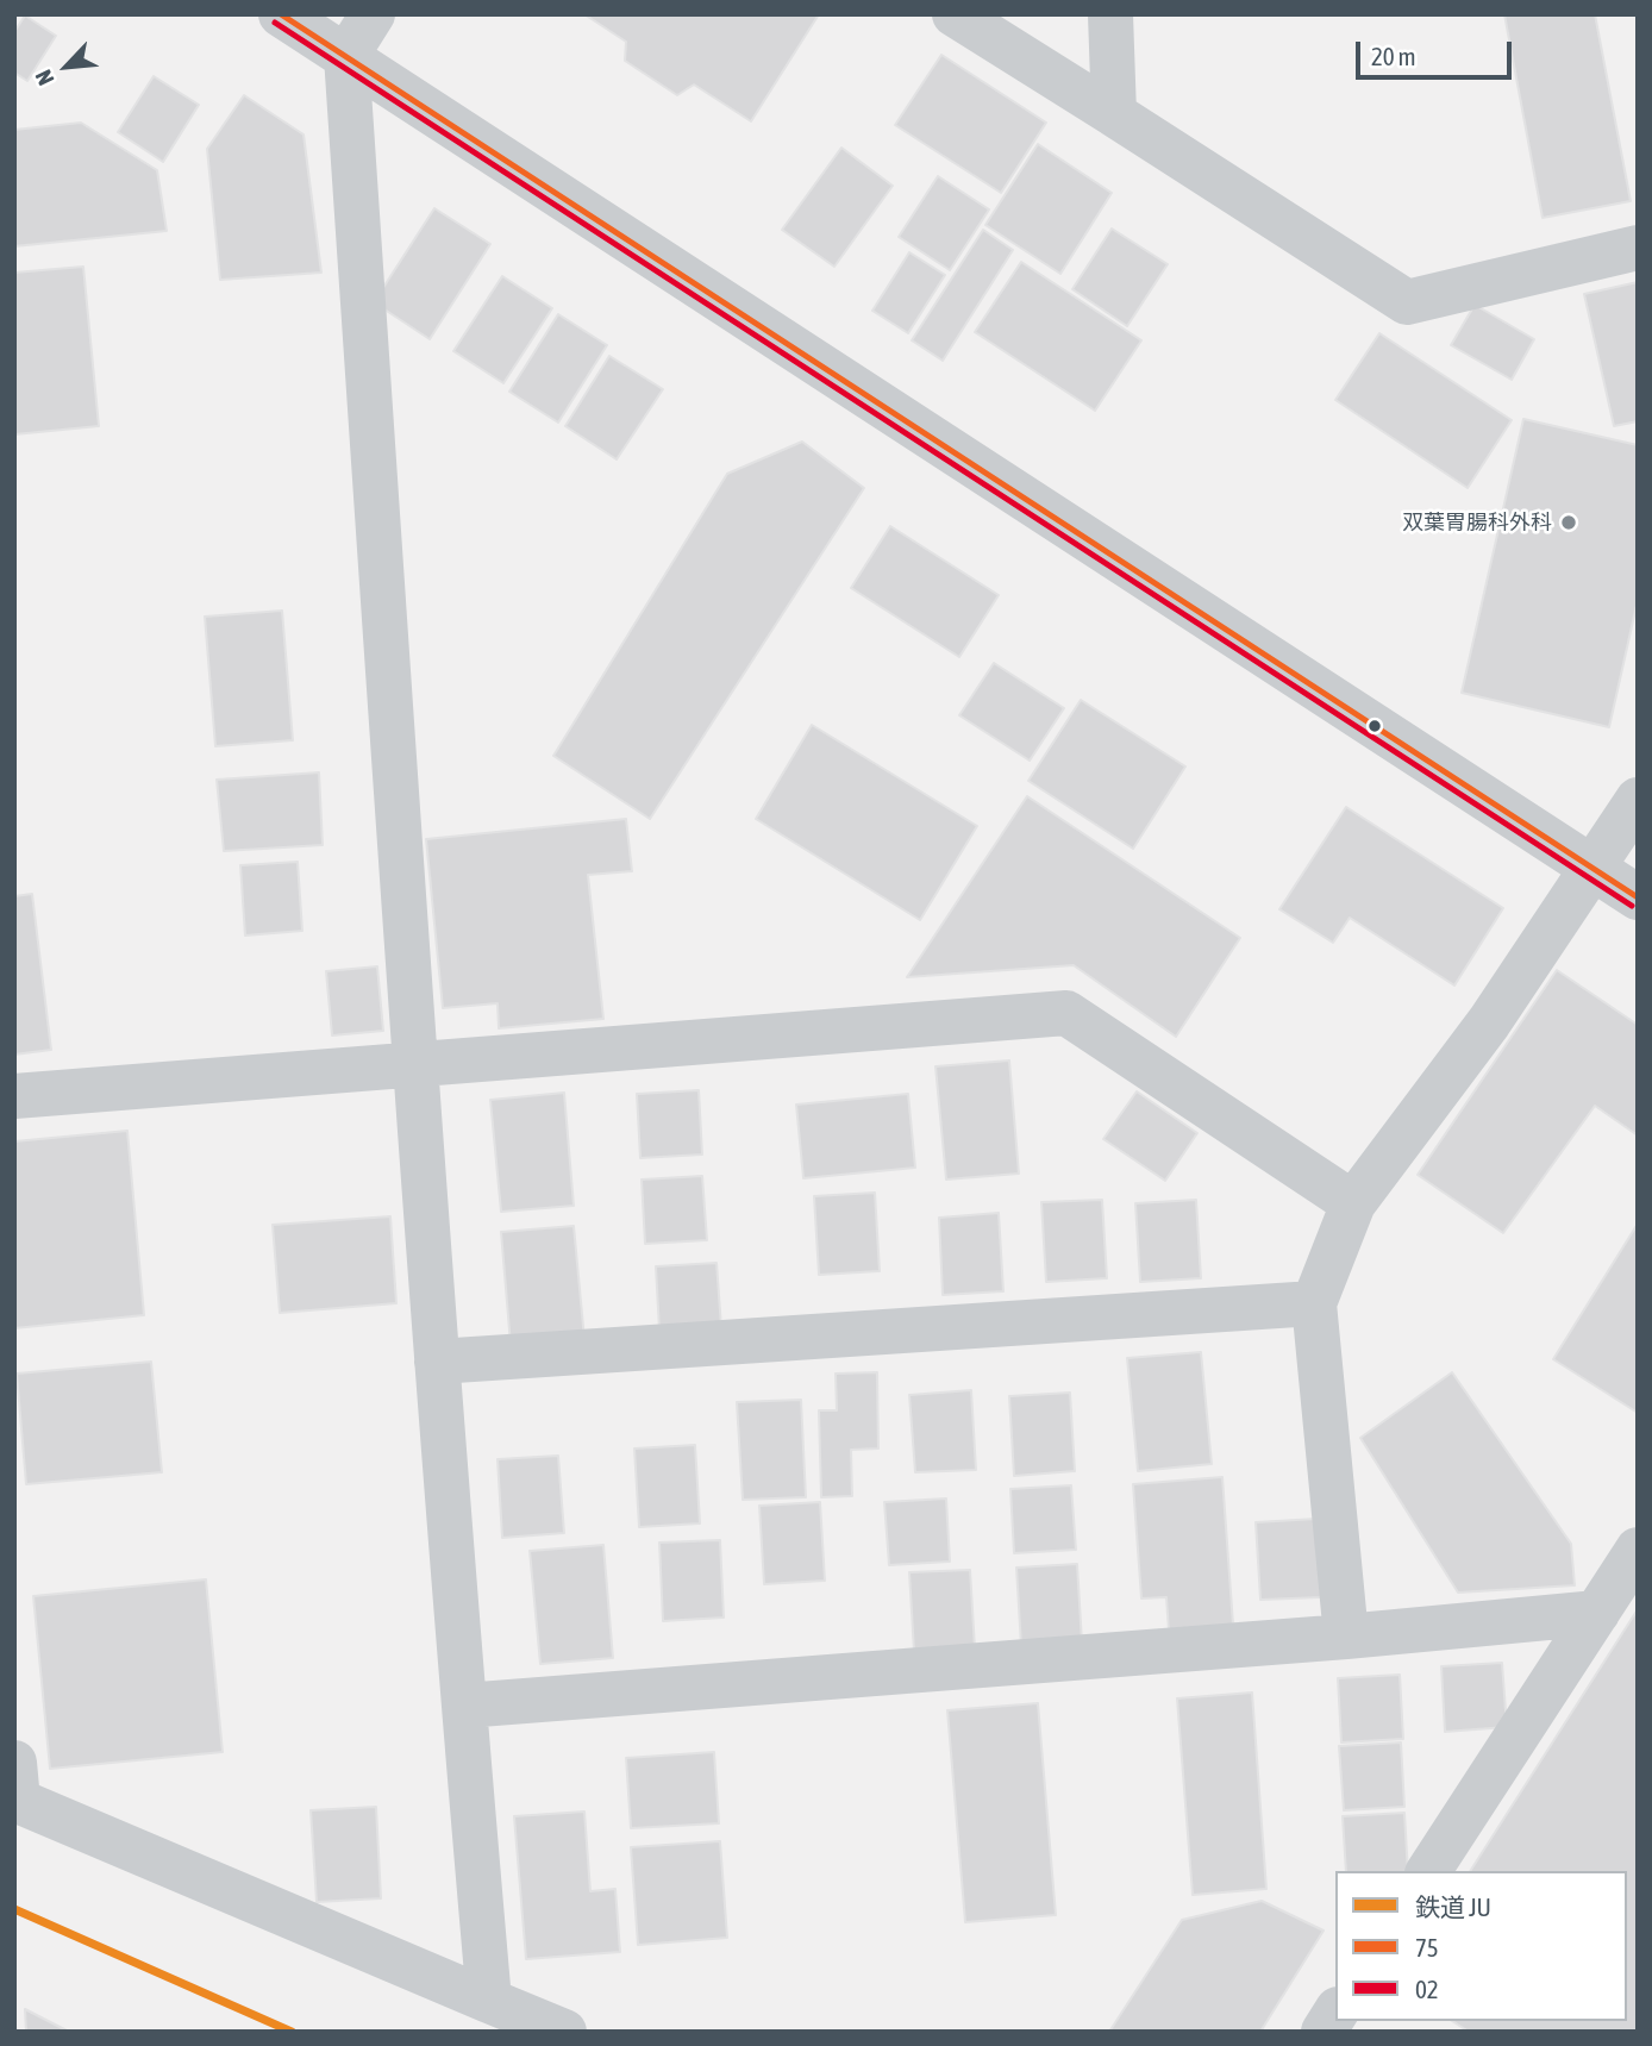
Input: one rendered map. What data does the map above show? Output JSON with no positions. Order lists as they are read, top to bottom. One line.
{"places":["双葉胃腸科外科"],"lines":["transit line 75","transit line 02","rail line JU"],"legend":["鉄道 JU","75","02"],"scale_bar":"20 m","north":"bottom left"}
